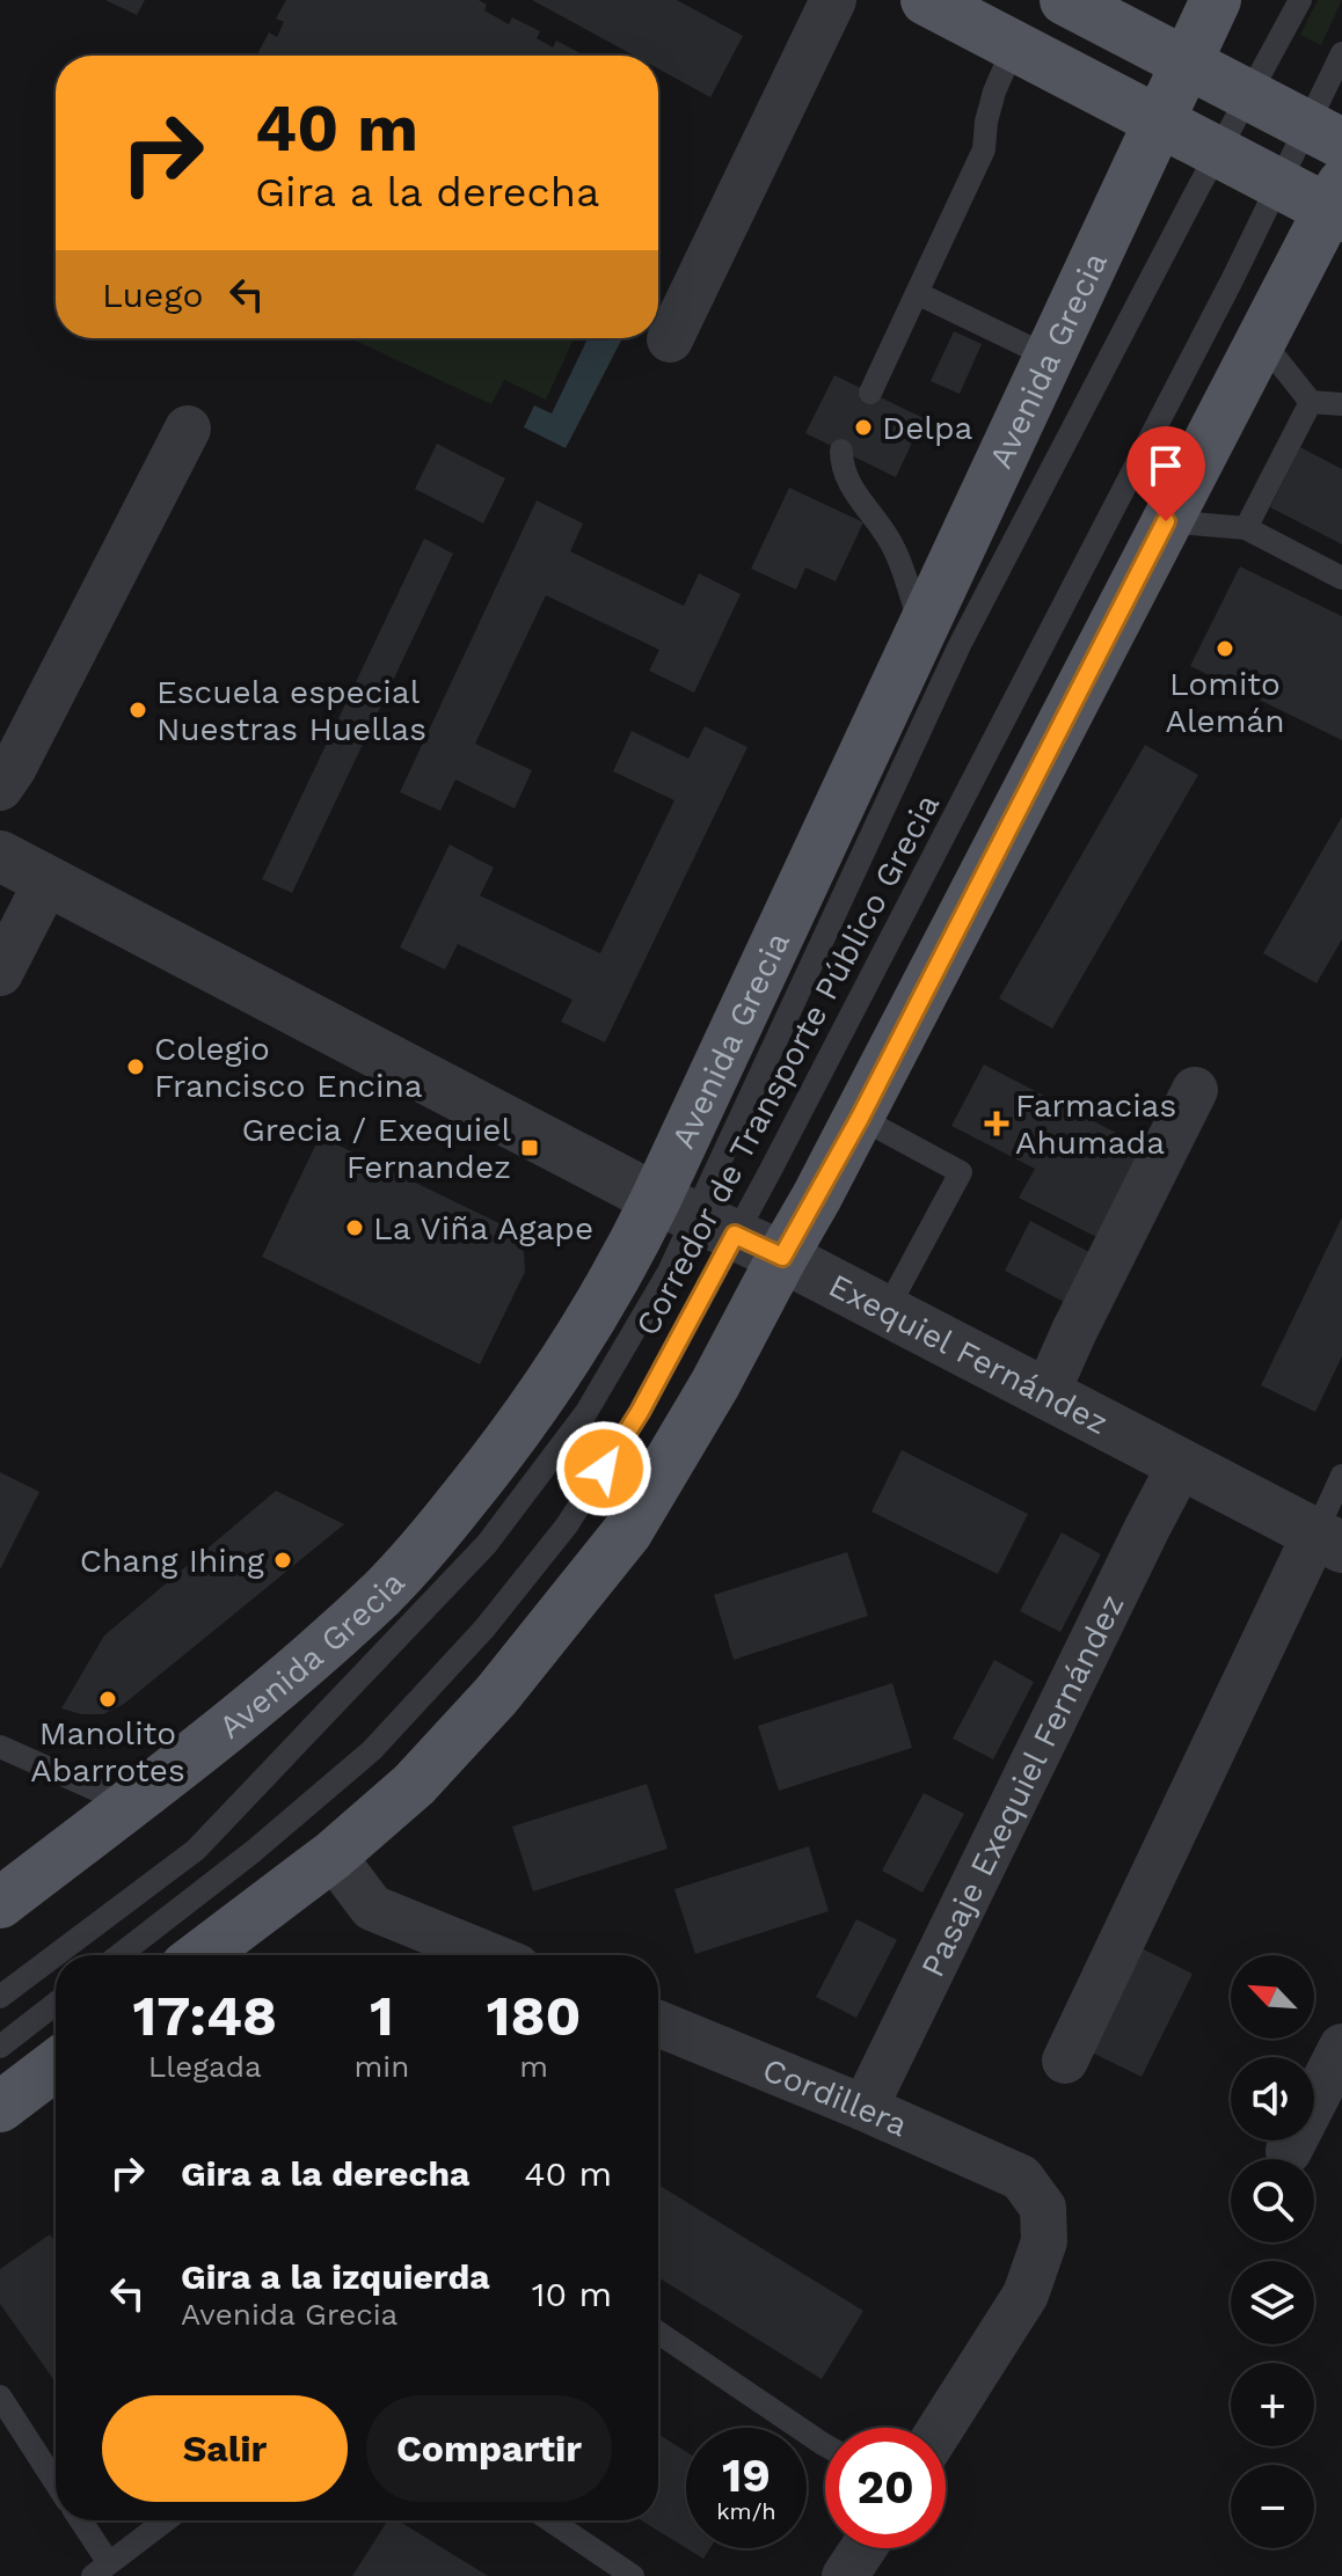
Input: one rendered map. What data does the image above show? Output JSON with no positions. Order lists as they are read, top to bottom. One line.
{"streets":{"main road":["Avenida Grecia"],"street":["Exequiel Fernández","Pasaje Exequiel Fernández","Cordillera"],"lane":["Corredor de Transporte Público Grecia"]},"crossings":[["Avenida Grecia","Corredor de Transporte Público Grecia"],["Avenida Grecia","Exequiel Fernández"],["Corredor de Transporte Público Grecia","Exequiel Fernández"],["Exequiel Fernández","Pasaje Exequiel Fernández"],["Pasaje Exequiel Fernández","Cordillera"]],"places":{"other":["Delpa","Lomito Alemán","Escuela especial Nuestras Huellas","Colegio Francisco Encina","La Viña Agape","Chang Ihing","Manolito Abarrotes"],"health":["Farmacias Ahumada"],"transit":["Grecia / Exequiel Fernandez"]},"north":"top left","page":{"turn":["40 m","Gira a la derecha"],"then":"Luego","map_buttons":["+","−"],"eta":["17:48","Llegada","1","min","180","m"],"list":[{"name":"Gira a la derecha","value":"40 m"},{"name":"Gira a la izquierda","note":"Avenida Grecia","value":"10 m"}],"buttons":["Salir","Compartir"],"speed":"19 km/h","limit":"20"}}
